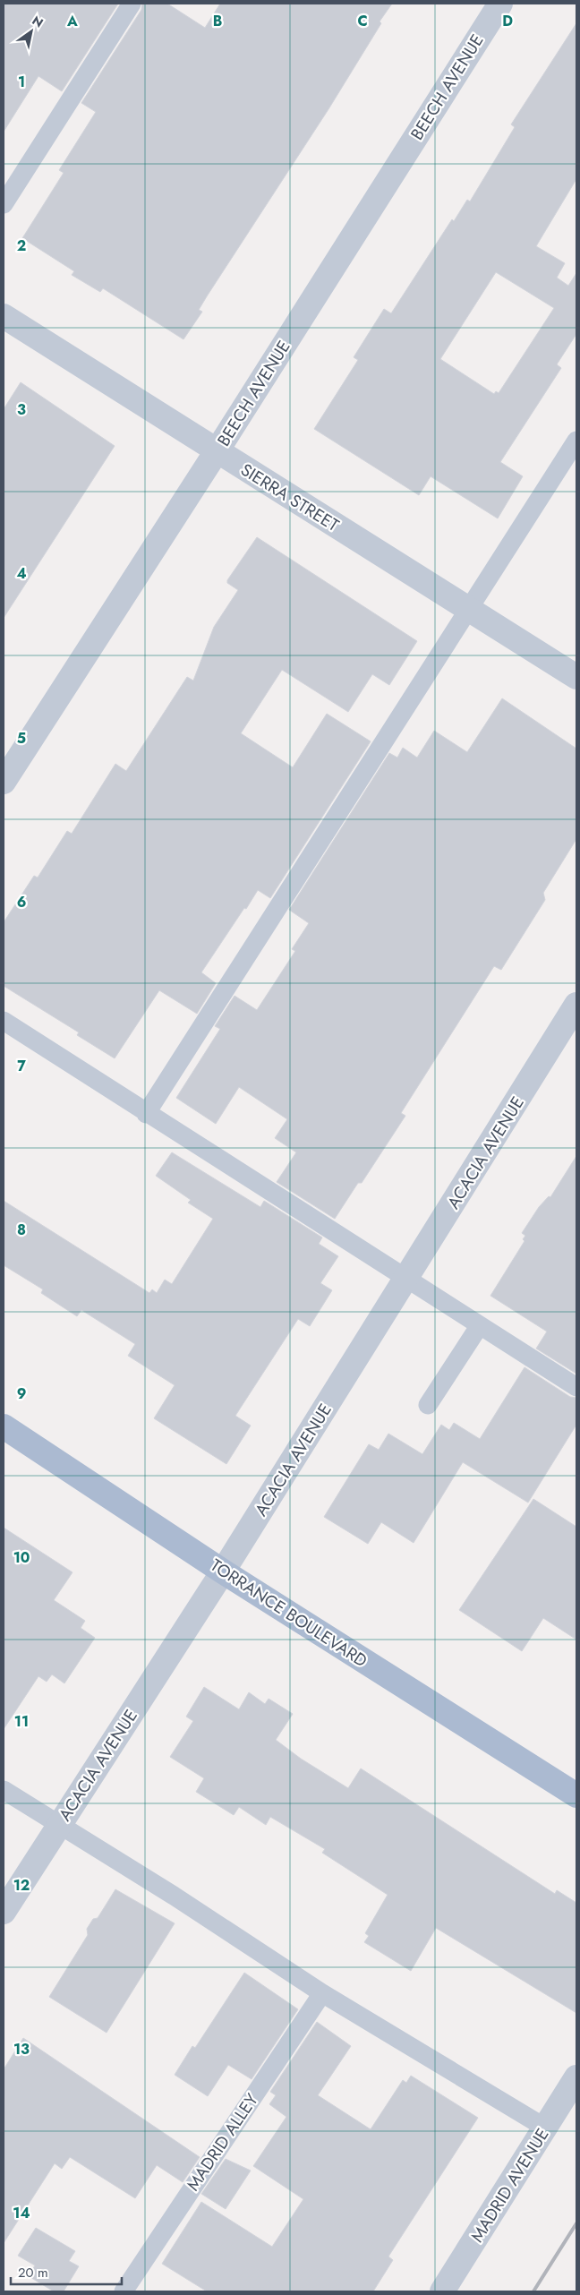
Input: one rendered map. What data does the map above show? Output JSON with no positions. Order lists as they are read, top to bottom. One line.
{"streets":{"main road":["TORRANCE BOULEVARD"],"street":["BEECH AVENUE","SIERRA STREET","ACACIA AVENUE","MADRID AVENUE"],"lane":["MADRID ALLEY"]},"crossings":[["BEECH AVENUE","SIERRA STREET"],["ACACIA AVENUE","TORRANCE BOULEVARD"]],"scale_bar":"20 m","north":"top right","grid":{"columns":["A","B","C","D"],"rows":["1","2","3","4","5","6","7","8","9","10","11","12","13","14"]}}
